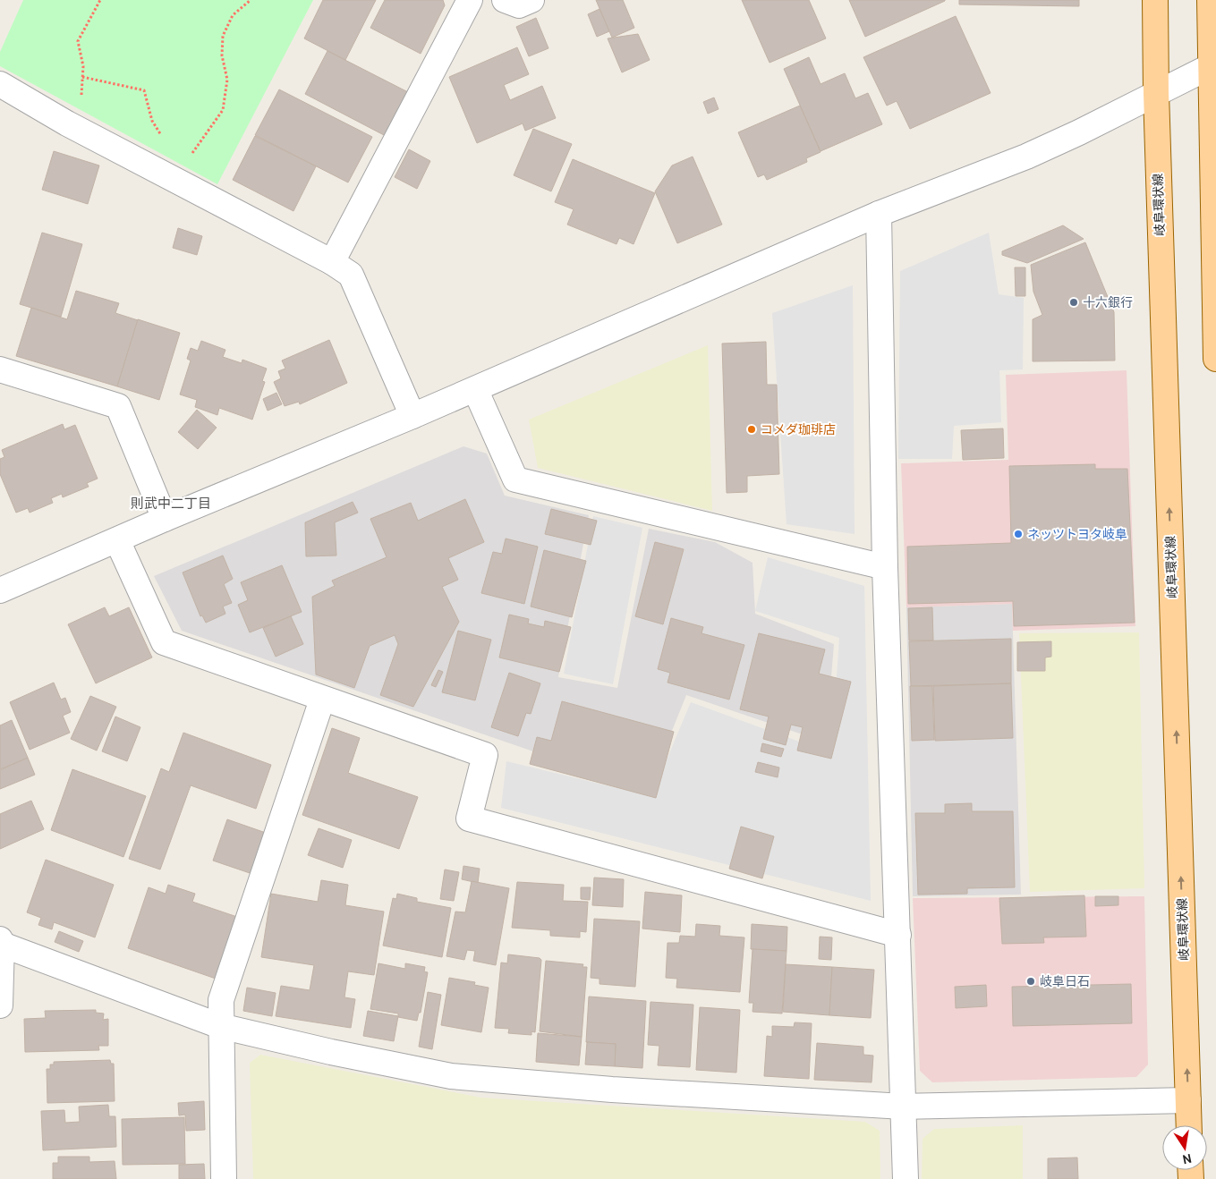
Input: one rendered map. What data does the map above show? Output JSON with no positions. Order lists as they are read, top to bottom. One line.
{"streets":{"main road":["岐阜環状線"]},"one_way":["岐阜環状線"],"districts":["則武中二丁目"],"places":["十六銀行","コメダ珈琲店","ネッツトヨタ岐阜","岐阜日石"],"north":"bottom"}
